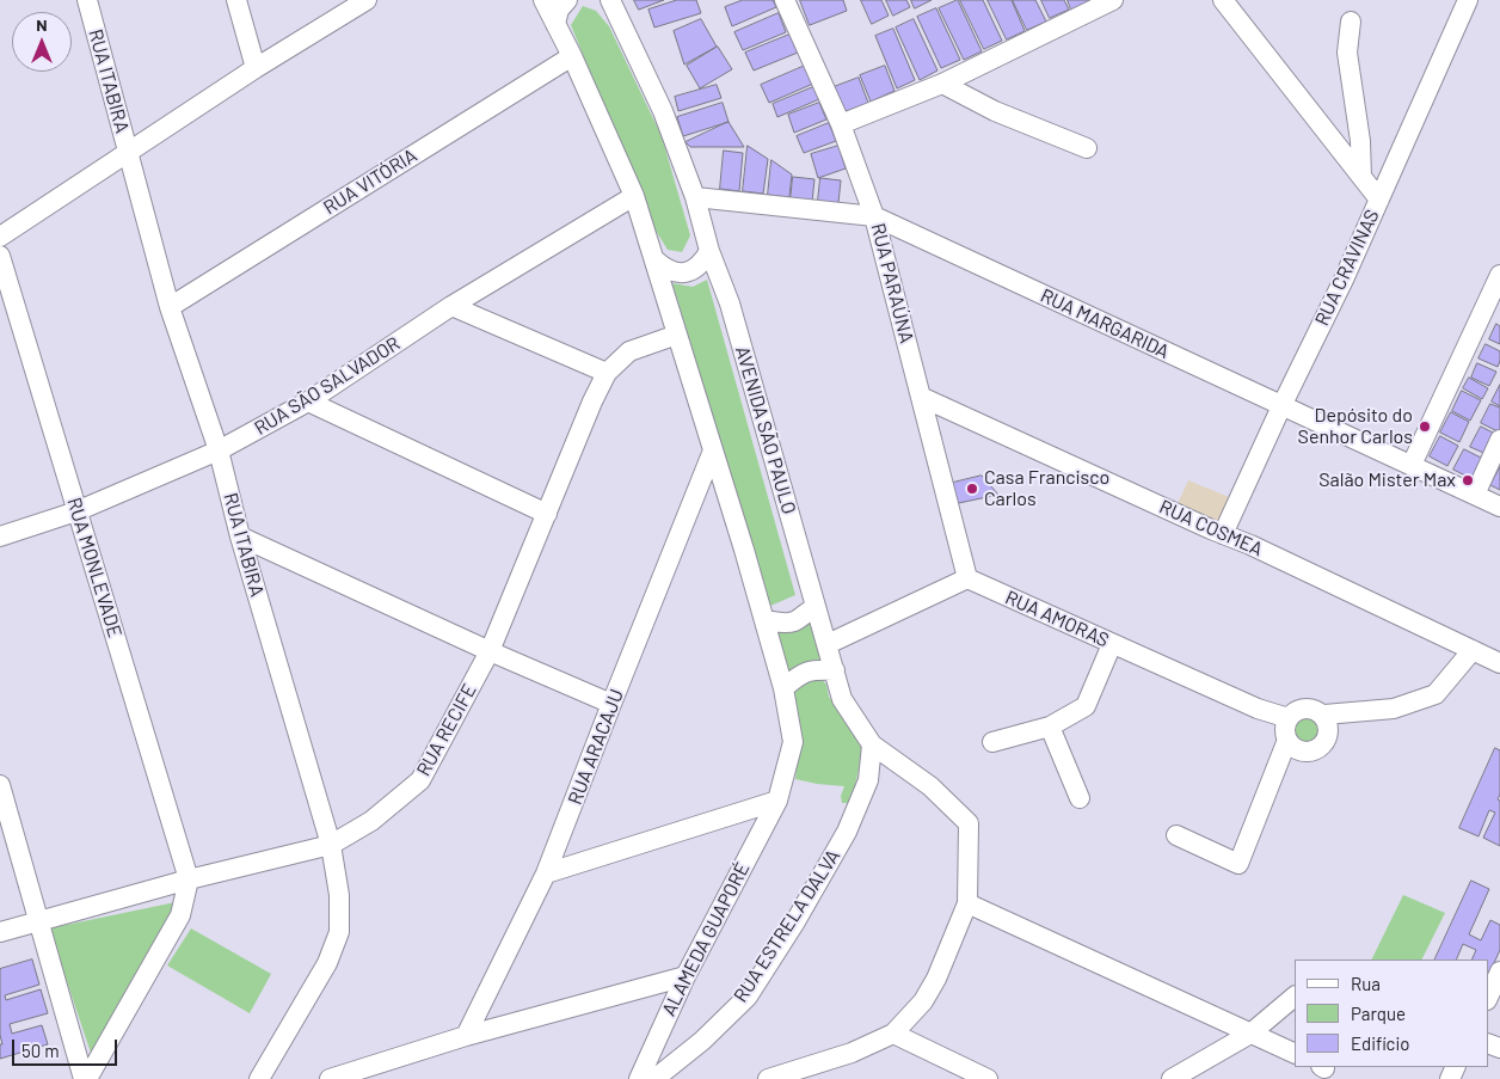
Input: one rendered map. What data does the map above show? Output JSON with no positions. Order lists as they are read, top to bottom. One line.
{"streets":{"street":["RUA ITABIRA","RUA VITÓRIA","RUA CRAVINAS","RUA PARAÚNA","RUA MARGARIDA","RUA SÃO SALVADOR","AVENIDA SÃO PAULO","RUA COSMEA","RUA MONLEVADE","RUA AMORAS","RUA RECIFE","RUA ARACAJU","RUA ESTRELA DALVA","ALAMEDA GUAPORÉ"]},"crossings":[["RUA ITABIRA","RUA VITÓRIA"],["RUA ITABIRA","RUA SÃO SALVADOR"],["RUA ITABIRA","RUA RECIFE"],["RUA CRAVINAS","RUA MARGARIDA"],["RUA CRAVINAS","RUA COSMEA"],["RUA PARAÚNA","RUA MARGARIDA"],["RUA PARAÚNA","RUA COSMEA"],["RUA PARAÚNA","RUA AMORAS"],["RUA MARGARIDA","AVENIDA SÃO PAULO"],["RUA SÃO SALVADOR","RUA MONLEVADE"],["AVENIDA SÃO PAULO","RUA ESTRELA DALVA"],["RUA MONLEVADE","RUA RECIFE"]],"places":["Depósito do Senhor Carlos","Salão Mister Max","Casa Francisco Carlos"],"legend":["Rua","Parque","Edifício"],"scale_bar":"50 m","north":"top"}
